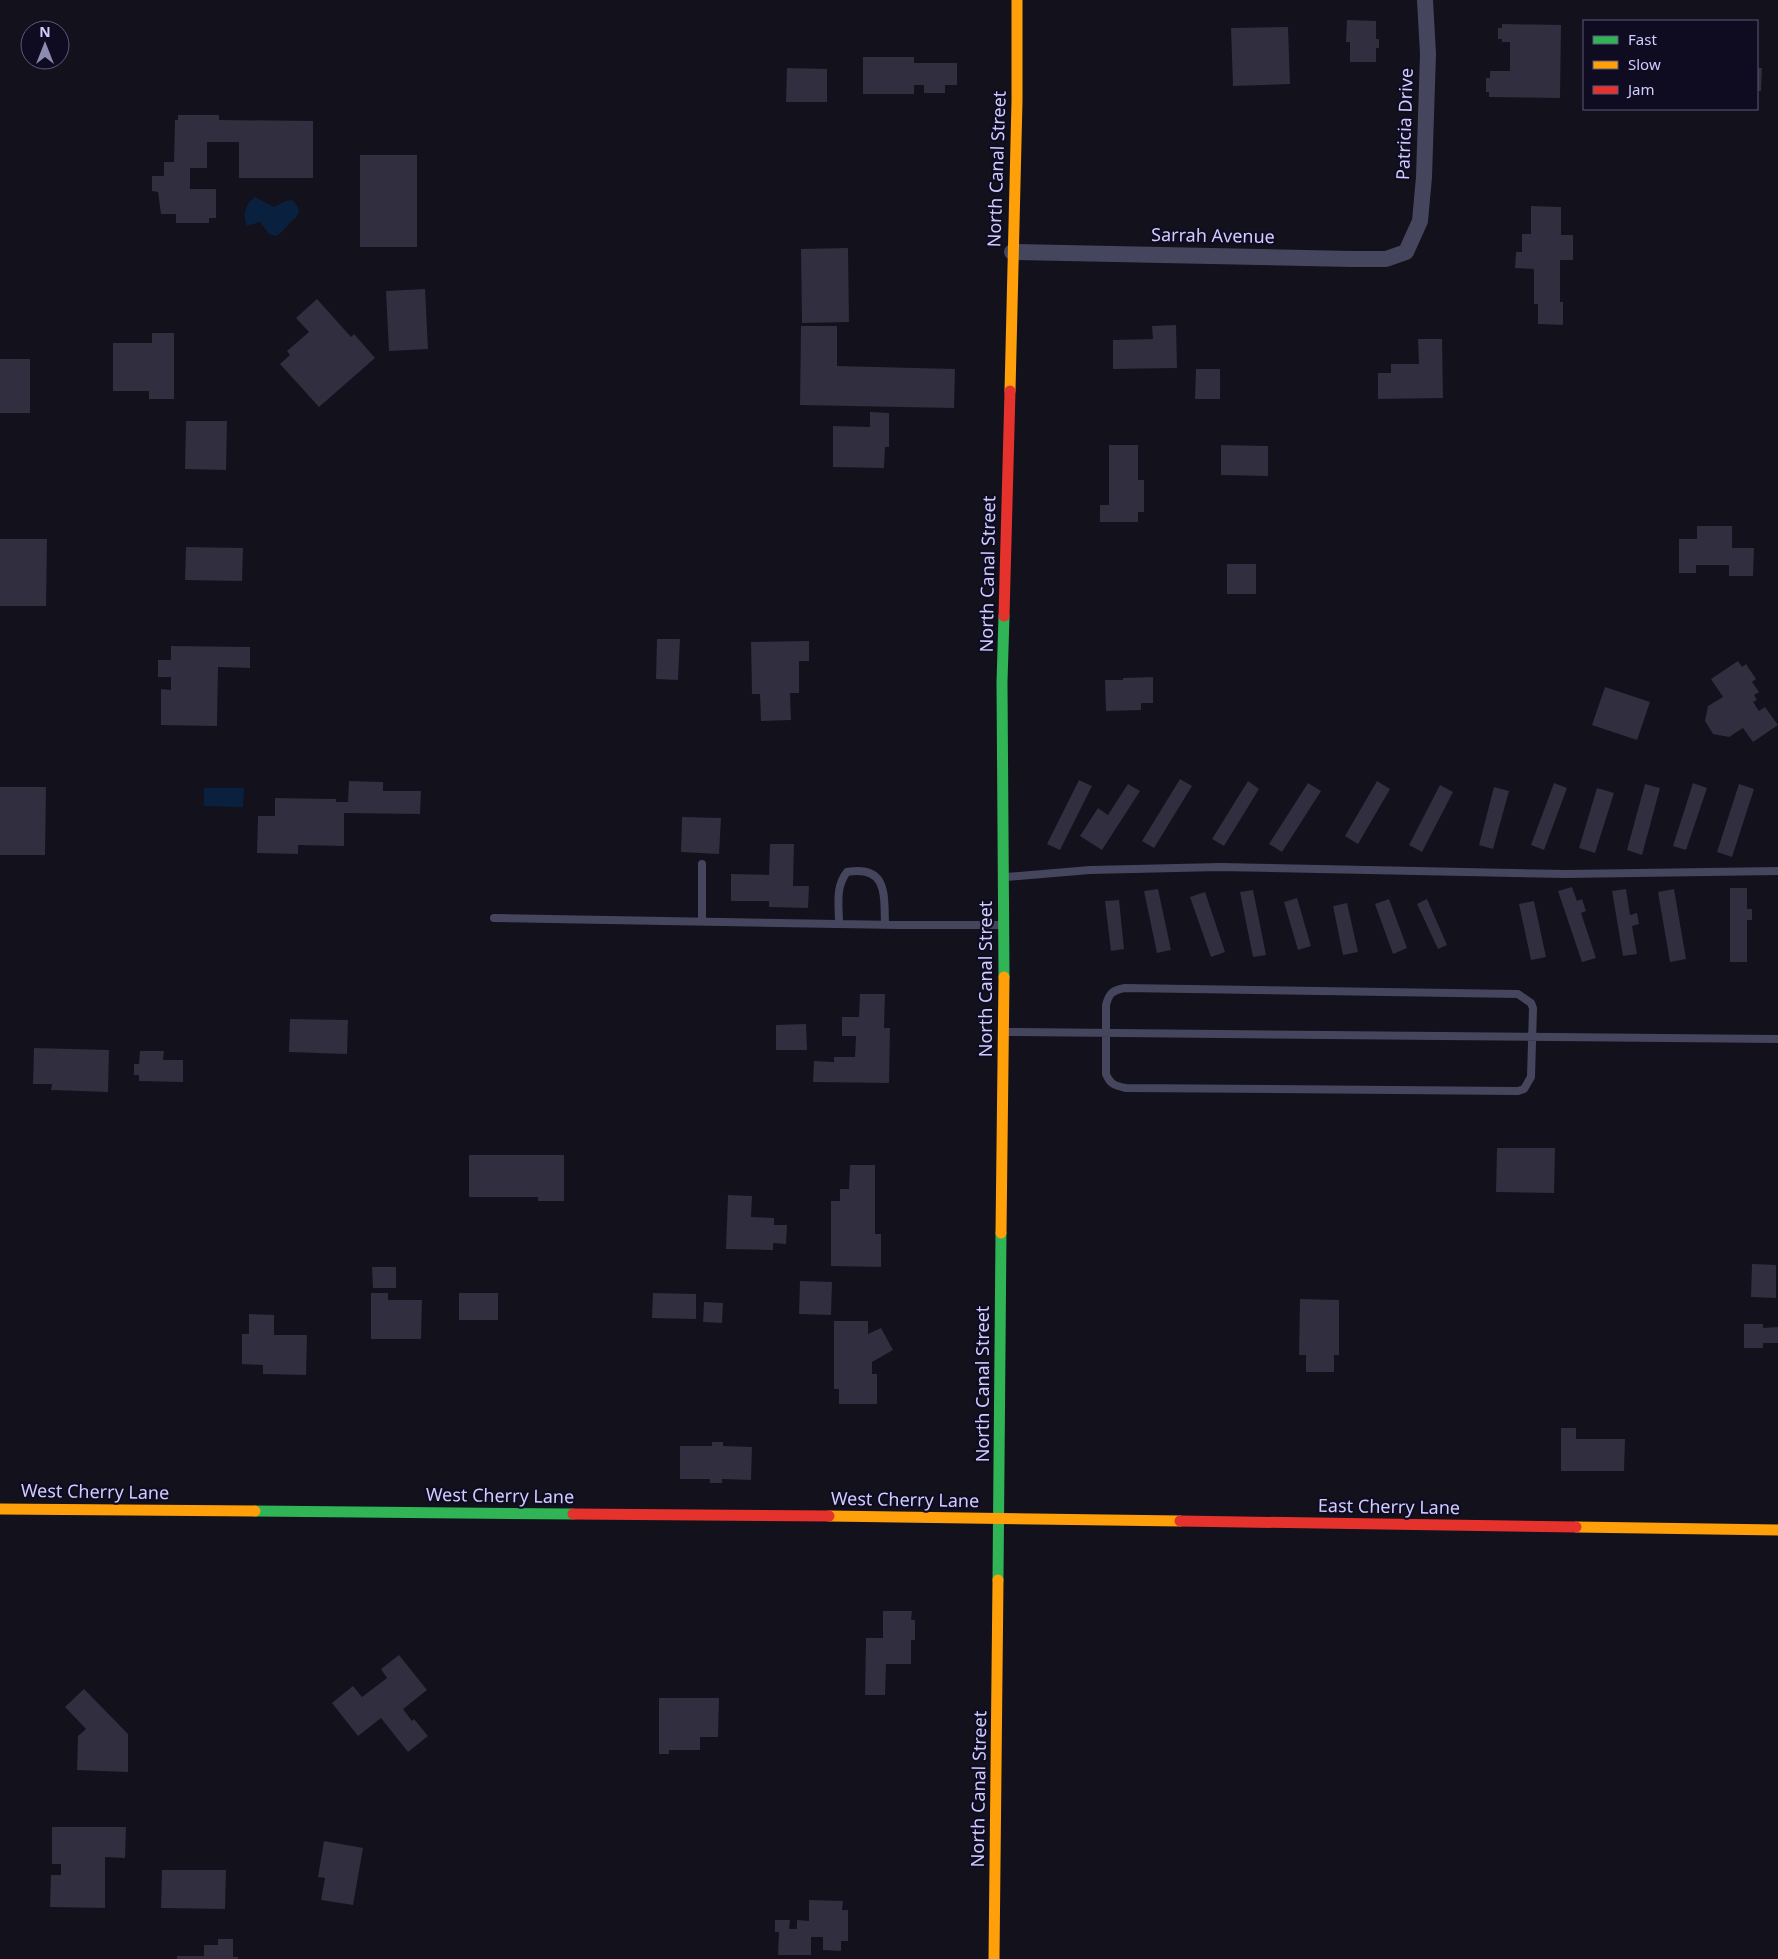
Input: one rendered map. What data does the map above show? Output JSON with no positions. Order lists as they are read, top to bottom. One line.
{"streets":{"main road":["North Canal Street","West Cherry Lane","East Cherry Lane"],"street":["Patricia Drive","Sarrah Avenue"]},"crossings":[["Patricia Drive","Sarrah Avenue"],["North Canal Street","Sarrah Avenue"],["North Canal Street","West Cherry Lane"],["North Canal Street","East Cherry Lane"],["West Cherry Lane","East Cherry Lane"]],"legend":["Fast","Slow","Jam"],"north":"top"}
